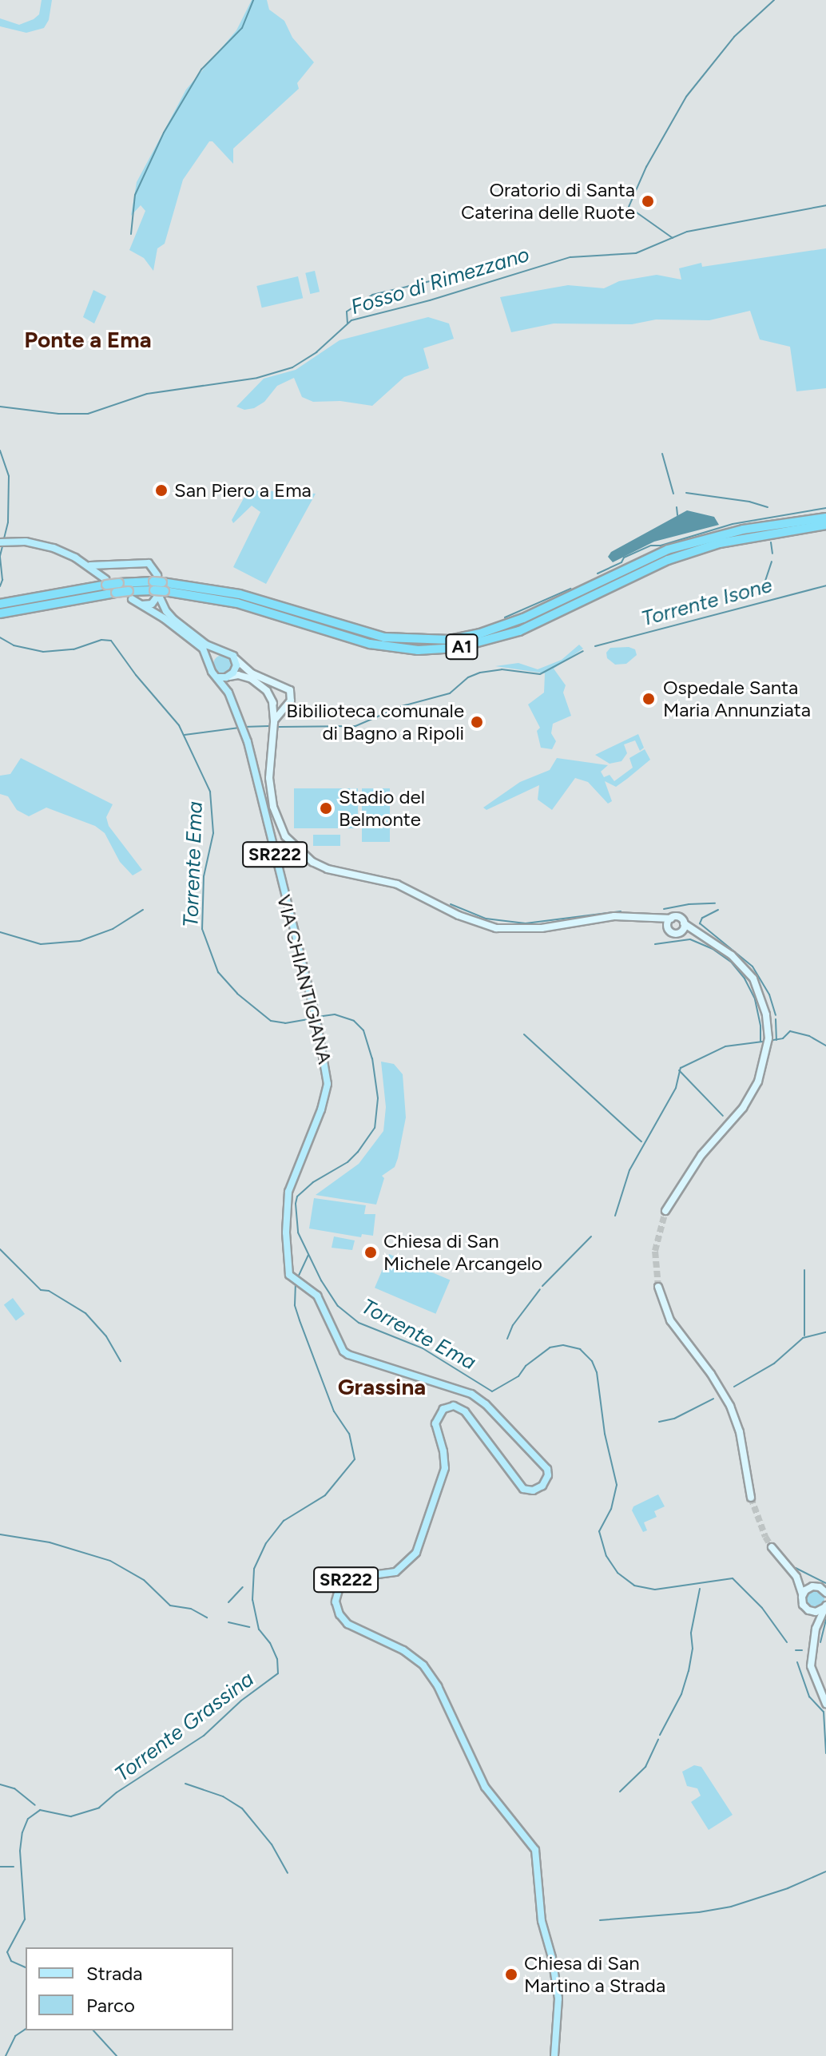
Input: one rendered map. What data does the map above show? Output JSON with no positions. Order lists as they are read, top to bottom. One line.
{"streets":{"highway":["A1"],"main road":["SR222","VIA CHIANTIGIANA"]},"crossings":[["A1","VIA CHIANTIGIANA"]],"districts":["Ponte a Ema","Grassina"],"water":["Fosso di Rimezzano","Torrente Isone","Torrente Ema","Torrente Grassina"],"places":["Oratorio di Santa Caterina delle Ruote","San Piero a Ema","Ospedale Santa Maria Annunziata","Bibilioteca comunale di Bagno a Ripoli","Stadio del Belmonte","Chiesa di San Michele Arcangelo","Chiesa di San Martino a Strada"],"legend":["Strada","Parco"]}
